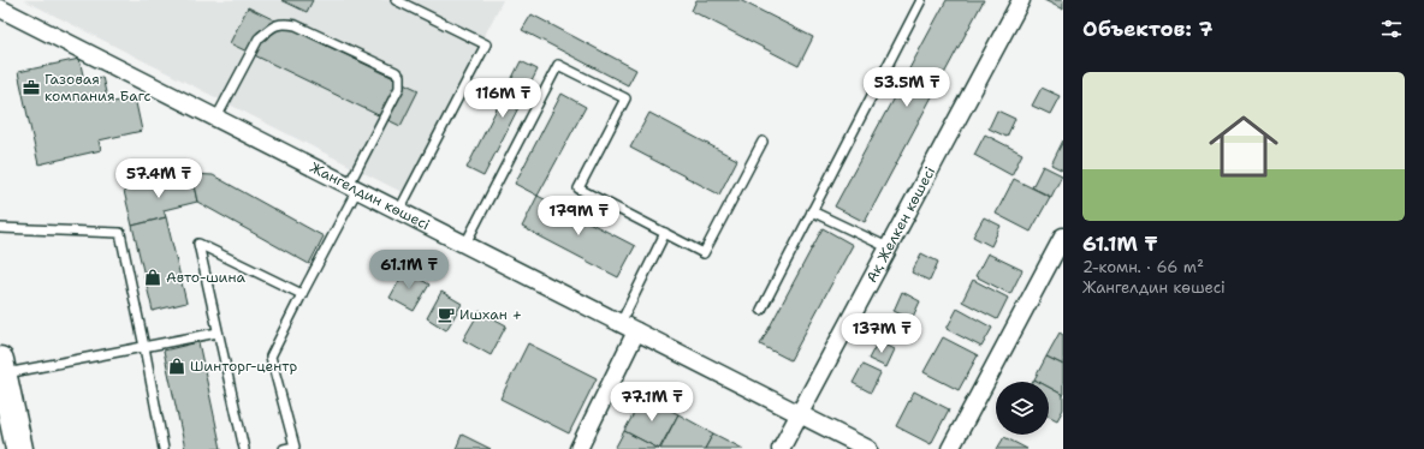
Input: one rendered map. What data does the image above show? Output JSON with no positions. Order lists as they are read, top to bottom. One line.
{"streets":{"street":["Жангелдин көшесі","Ақ Желкен көшесі"]},"crossings":[["Жангелдин көшесі","Ақ Желкен көшесі"]],"places":{"office":["Газовая компания Багс"],"shop":["Авто-шина","Шинторг-центр"],"cafe":["Ишхан +"]},"page":{"heading":"Объектов: 7","list":[{"name":"61.1M ₸","note":"2-комн. · 66 m² · Жангелдин көшесі"}],"price":["53.5M ₸","116M ₸","57.4M ₸","179M ₸","61.1M ₸","137M ₸","77.1M ₸"]}}
